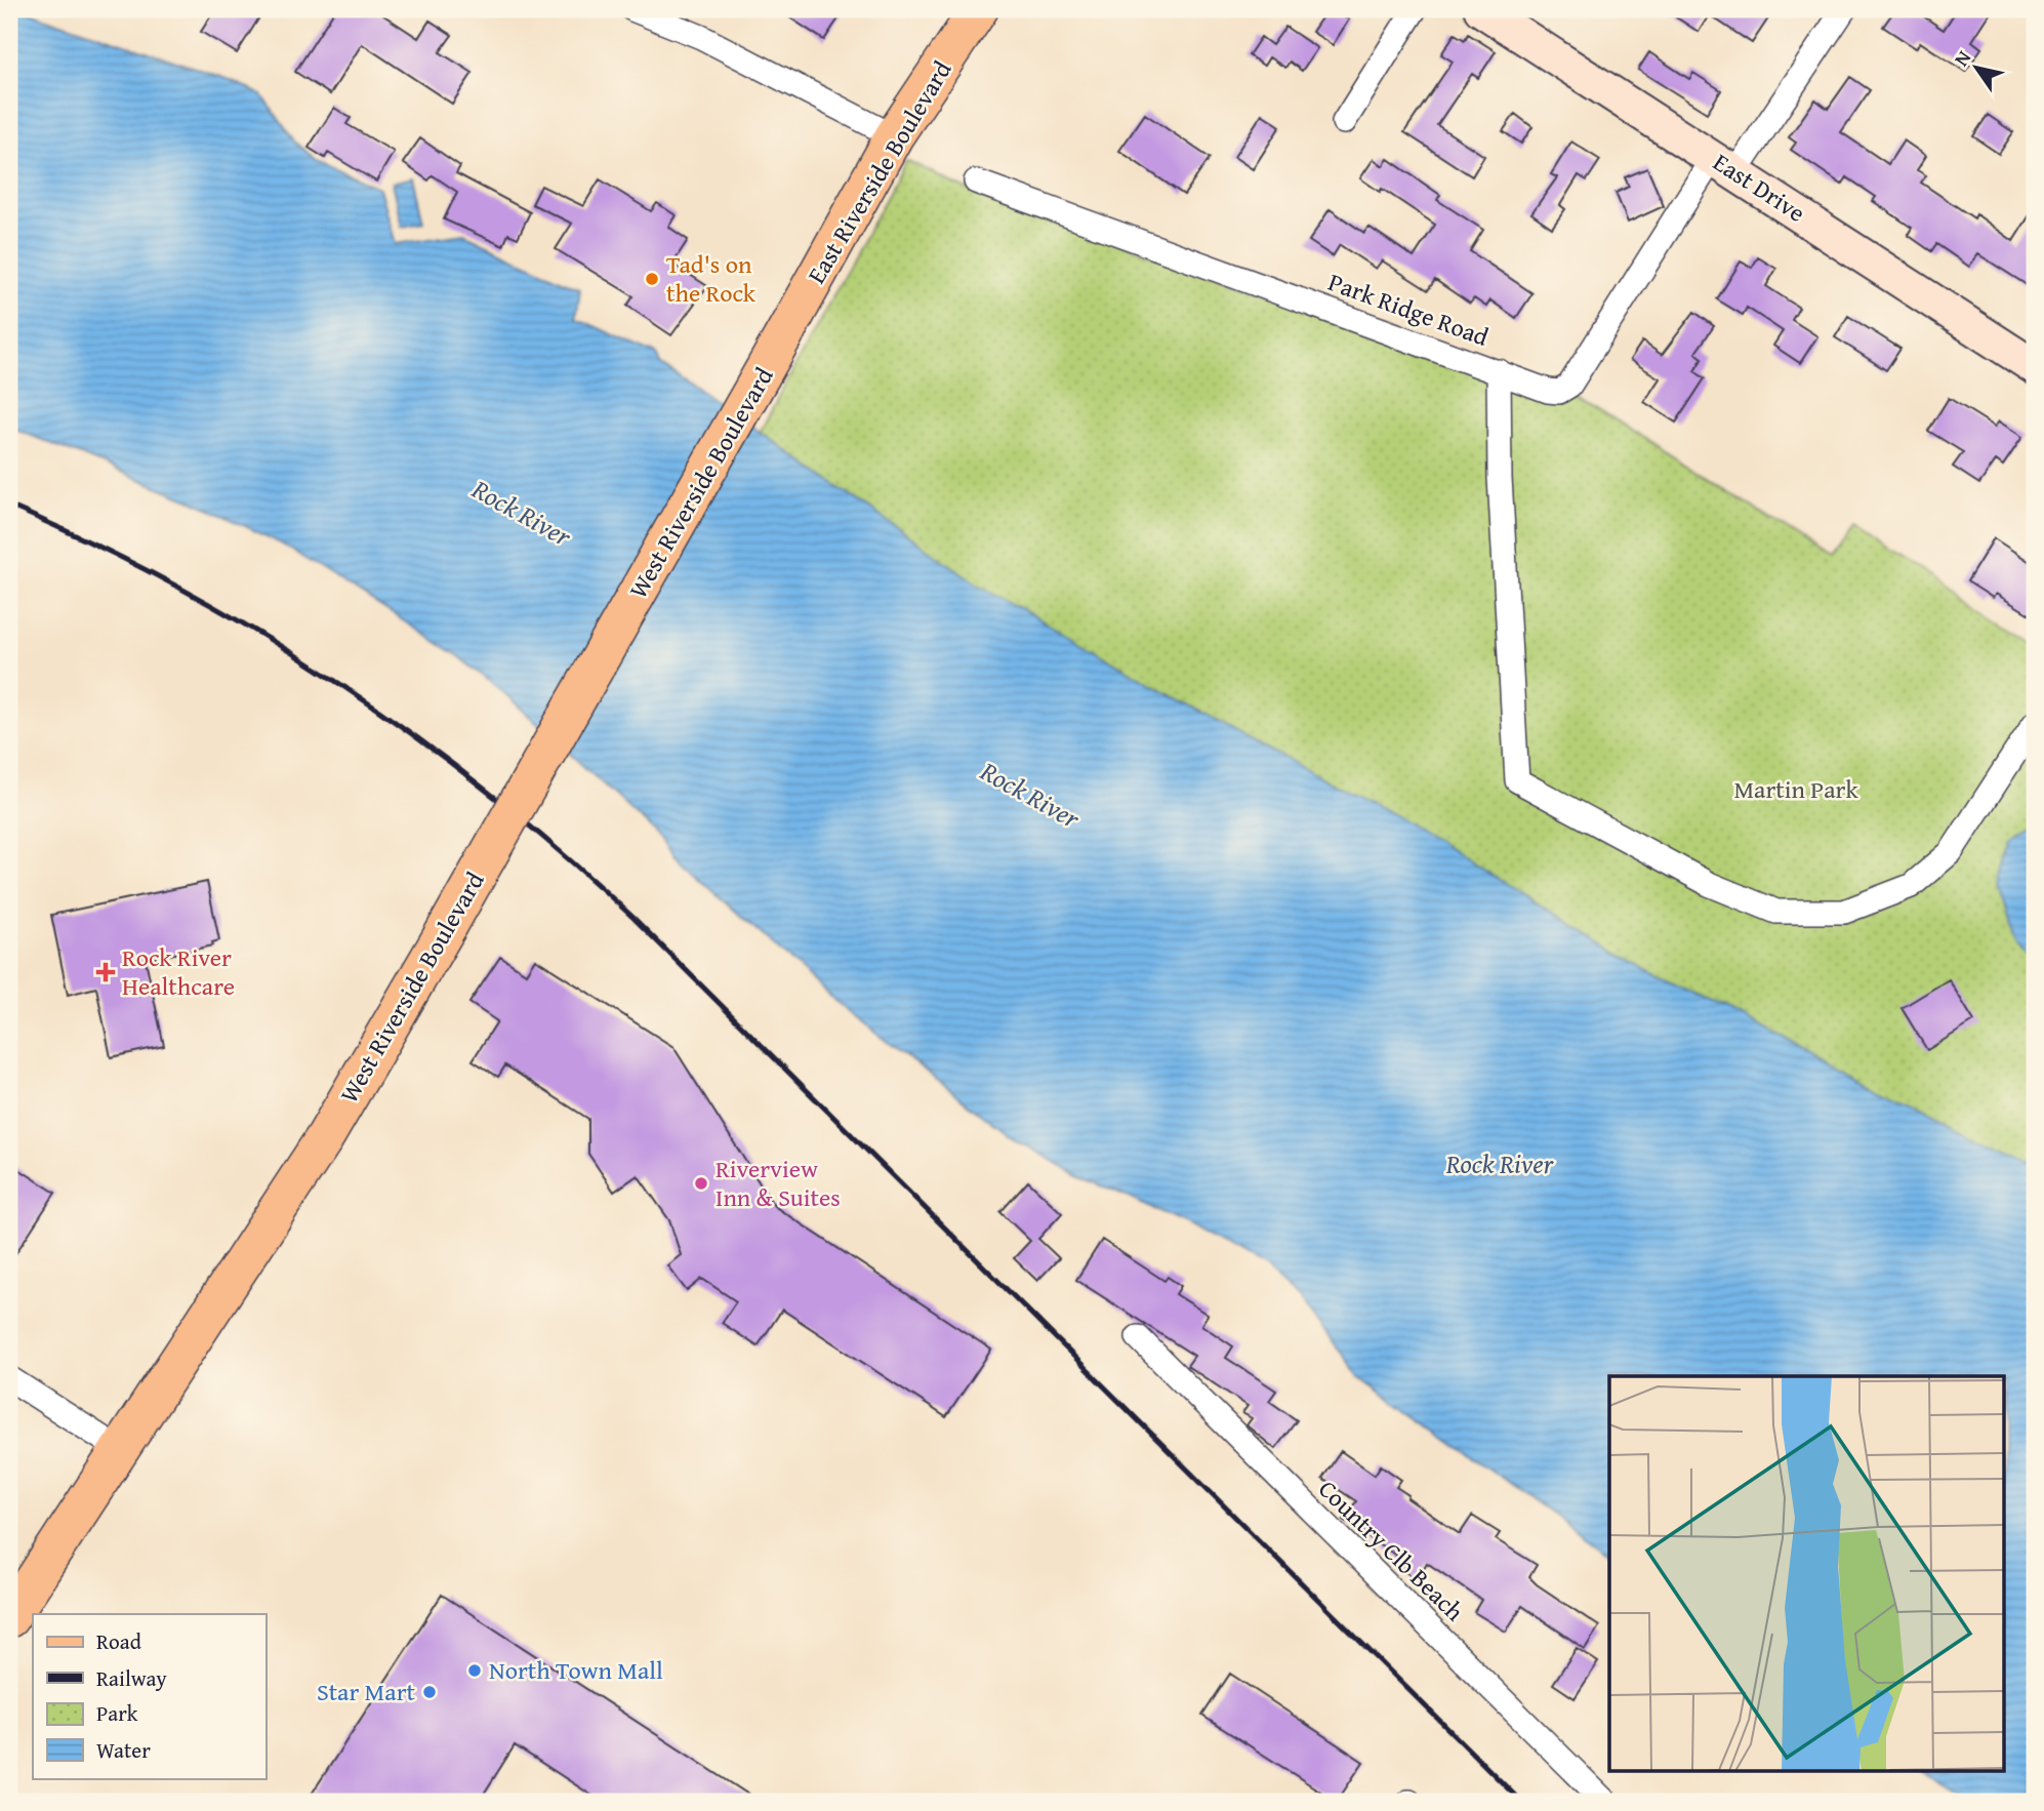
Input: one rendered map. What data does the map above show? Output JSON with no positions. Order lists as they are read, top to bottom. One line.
{"streets":{"main road":["East Riverside Boulevard","West Riverside Boulevard"],"street":["East Drive","Park Ridge Road","Country Clb Beach"]},"crossings":[["East Riverside Boulevard","West Riverside Boulevard"],["East Drive","Park Ridge Road"]],"water":["Rock River"],"parks":["Martin Park"],"places":{"other":["Tad's on the Rock","Riverview Inn & Suites","North Town Mall","Star Mart"],"health":["Rock River Healthcare"]},"legend":["Road","Railway","Park","Water"],"north":"top left"}
